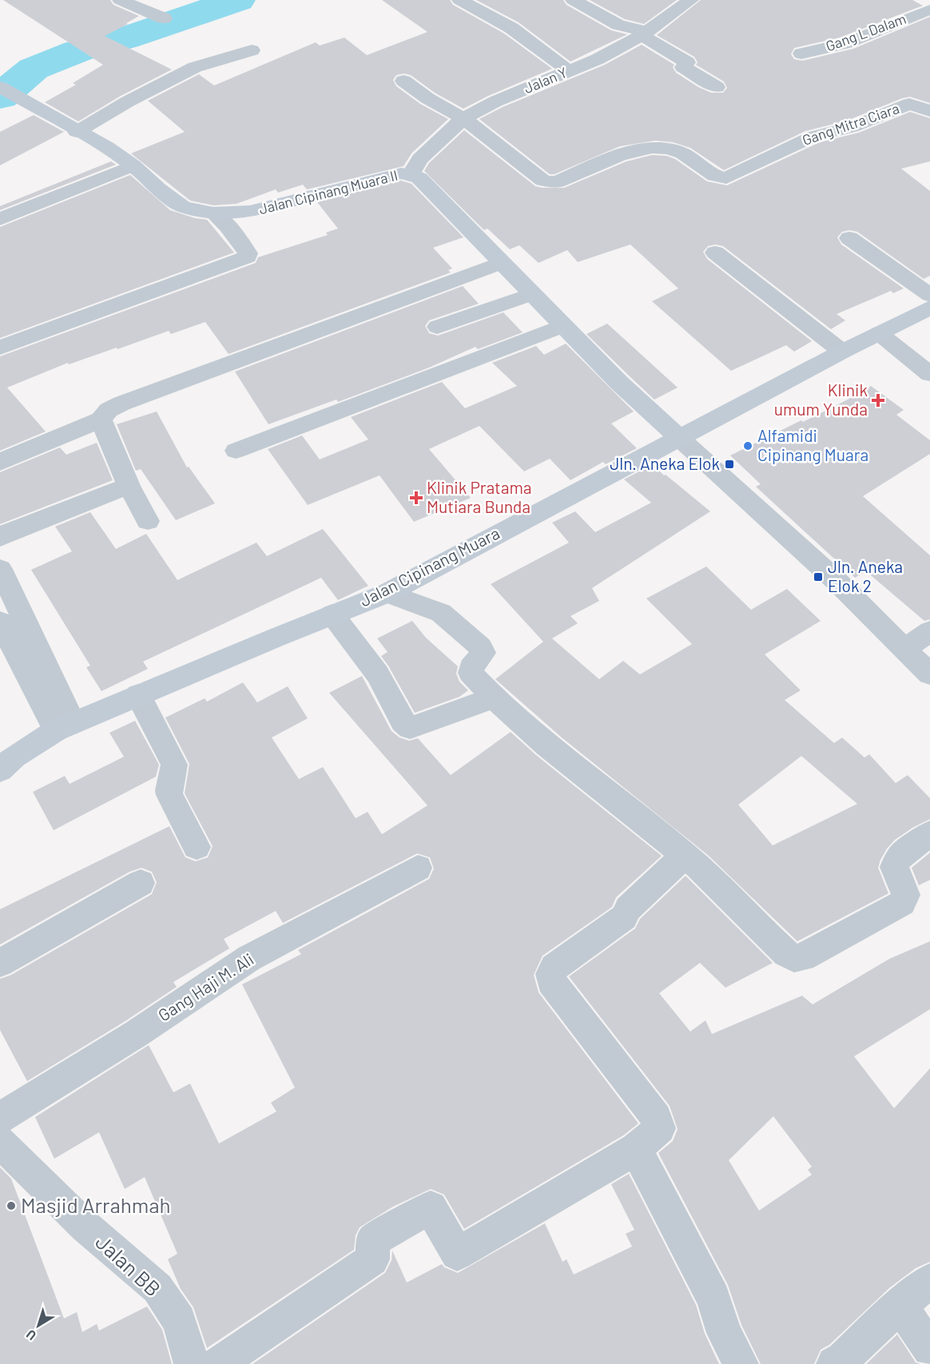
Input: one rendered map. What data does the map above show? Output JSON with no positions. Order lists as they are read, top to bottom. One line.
{"streets":{"street":["Gang L Dalam","Jalan Y","Gang Mitra Ciara","Jalan Cipinang Muara II","Jalan Cipinang Muara","Gang Haji M. Ali","Jalan BB"]},"crossings":[["Jalan Y","Gang Mitra Ciara"],["Jalan Y","Jalan Cipinang Muara II"],["Jalan Cipinang Muara II","Jalan Cipinang Muara"]],"places":{"health":["Klinik umum Yunda","Klinik Pratama Mutiara Bunda"],"other":["Alfamidi Cipinang Muara","Masjid Arrahmah"],"transit":["Jln. Aneka Elok","Jln. Aneka Elok 2"]},"north":"bottom left"}
